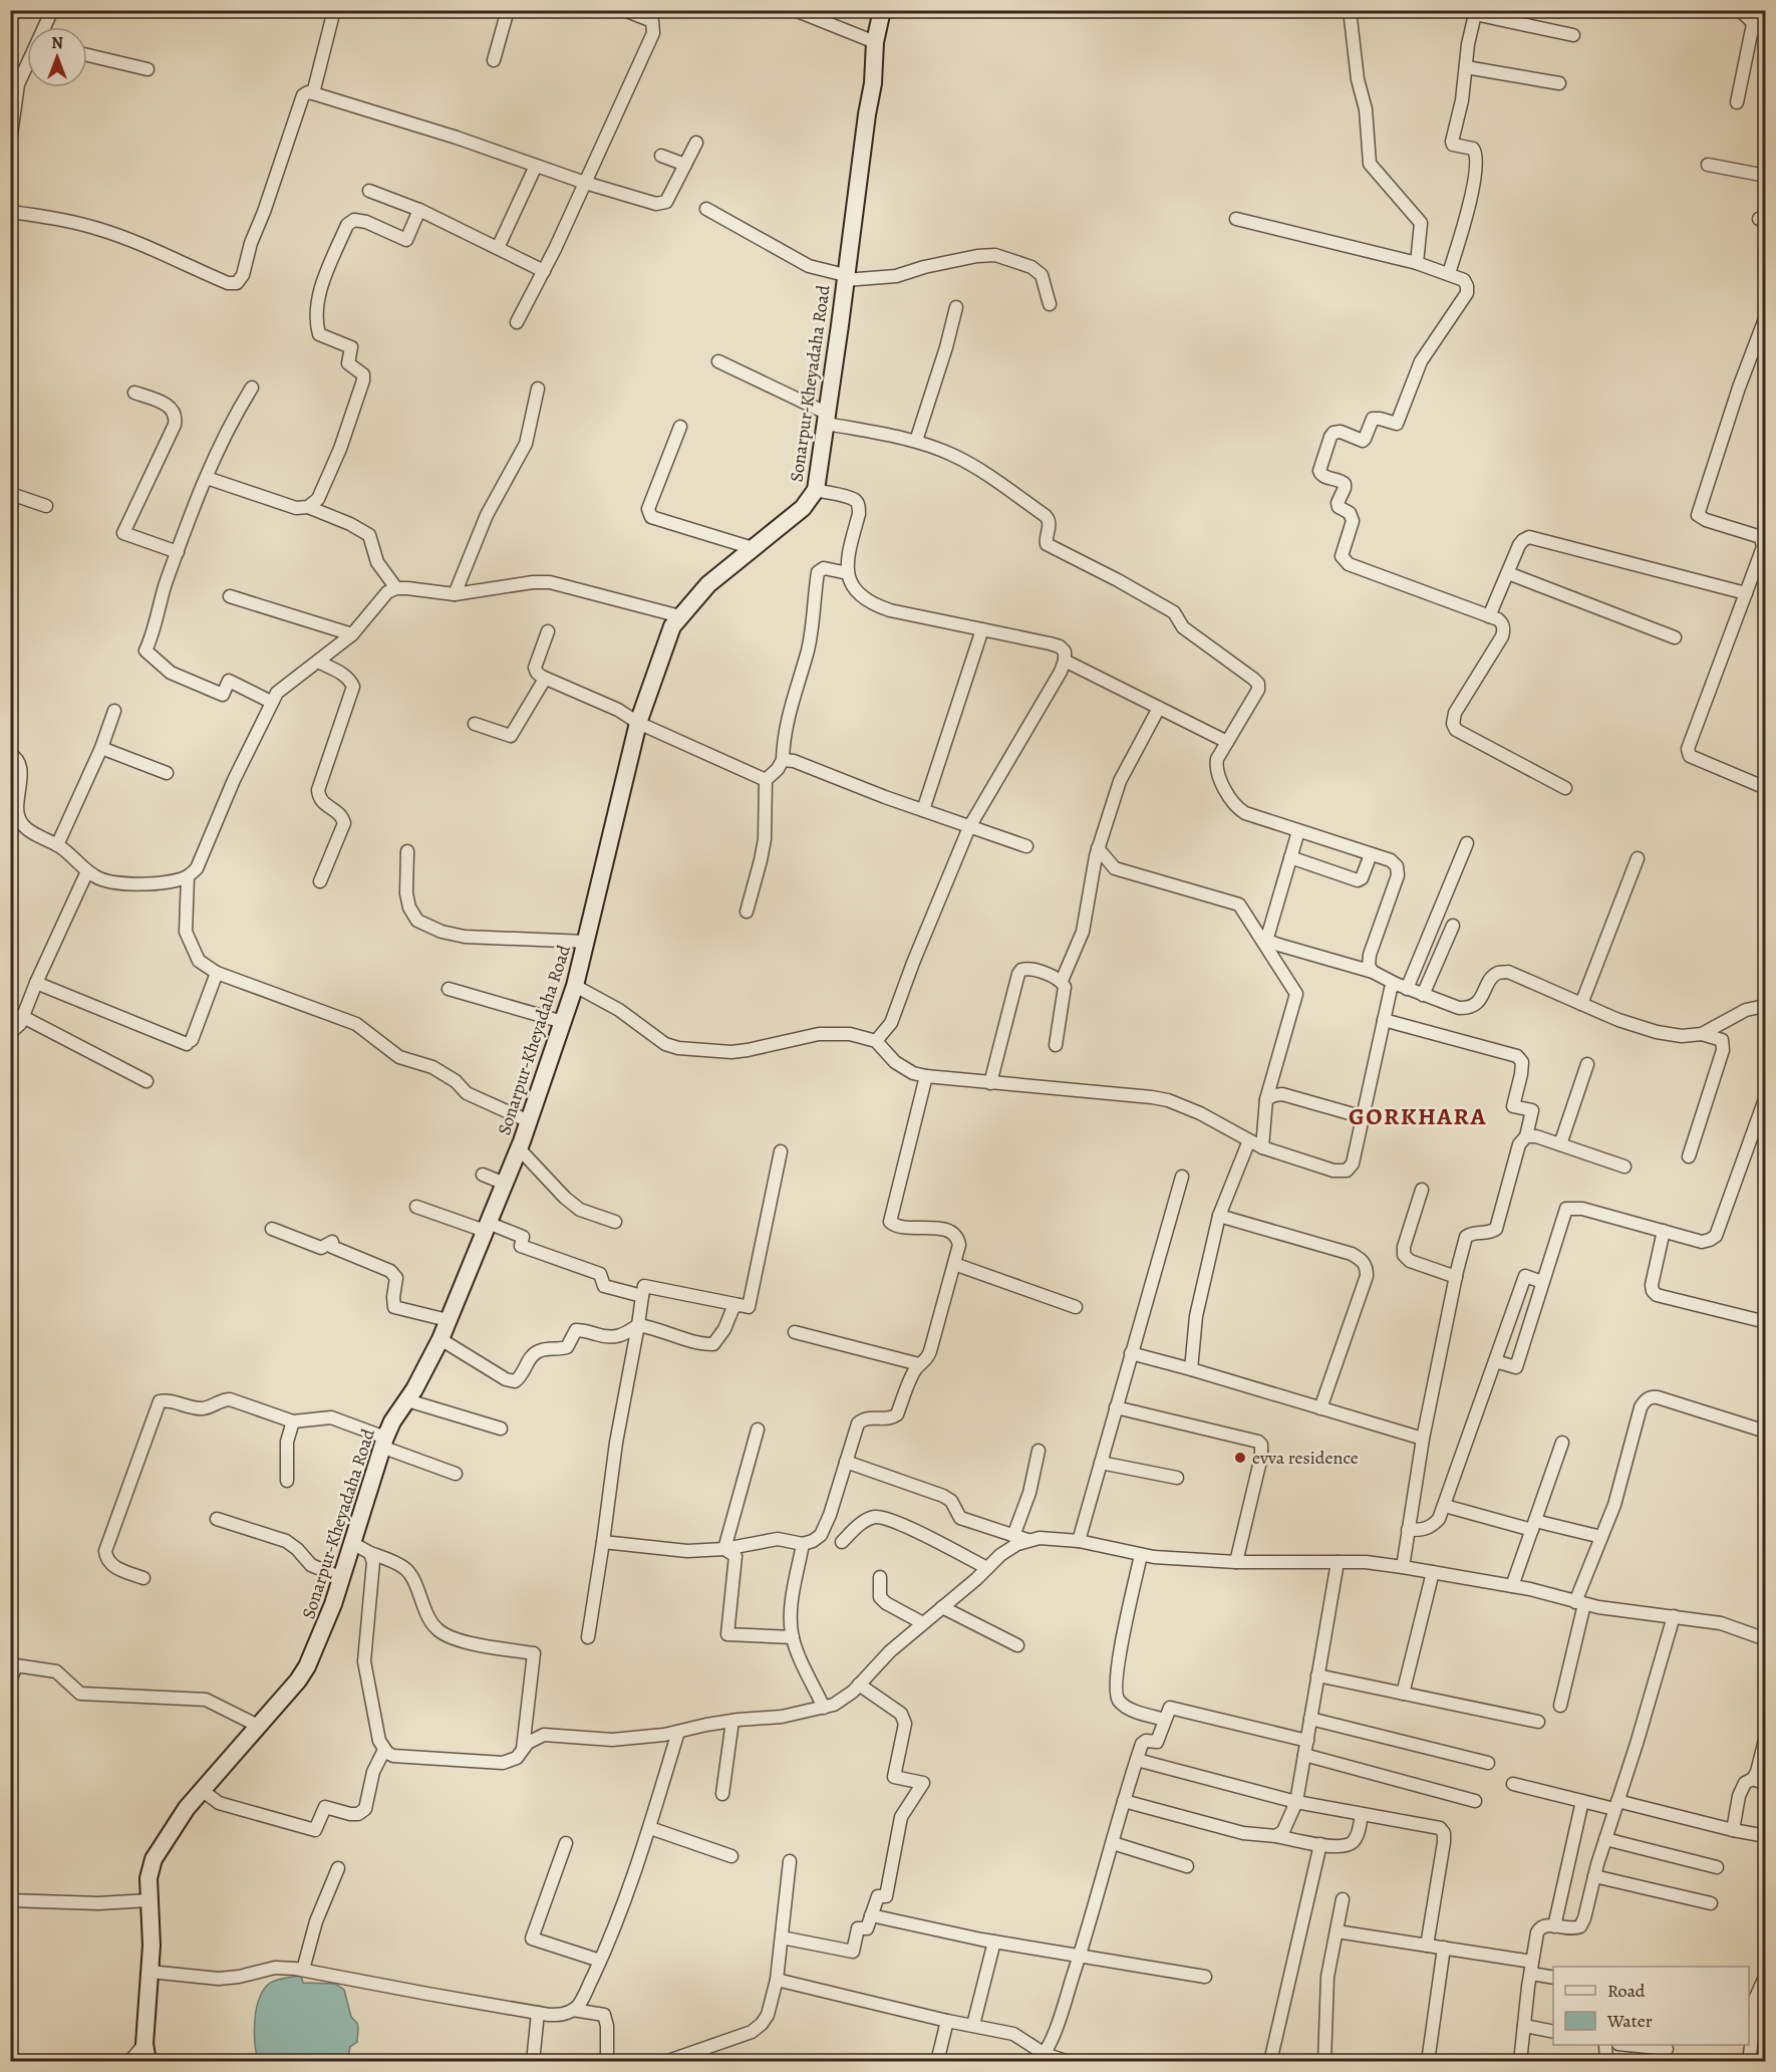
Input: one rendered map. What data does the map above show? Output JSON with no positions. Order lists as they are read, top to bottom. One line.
{"streets":{"main road":["Sonarpur-Kheyadaha Road"]},"districts":["GORKHARA"],"places":["evva residence"],"legend":["Road","Water"],"north":"top"}
